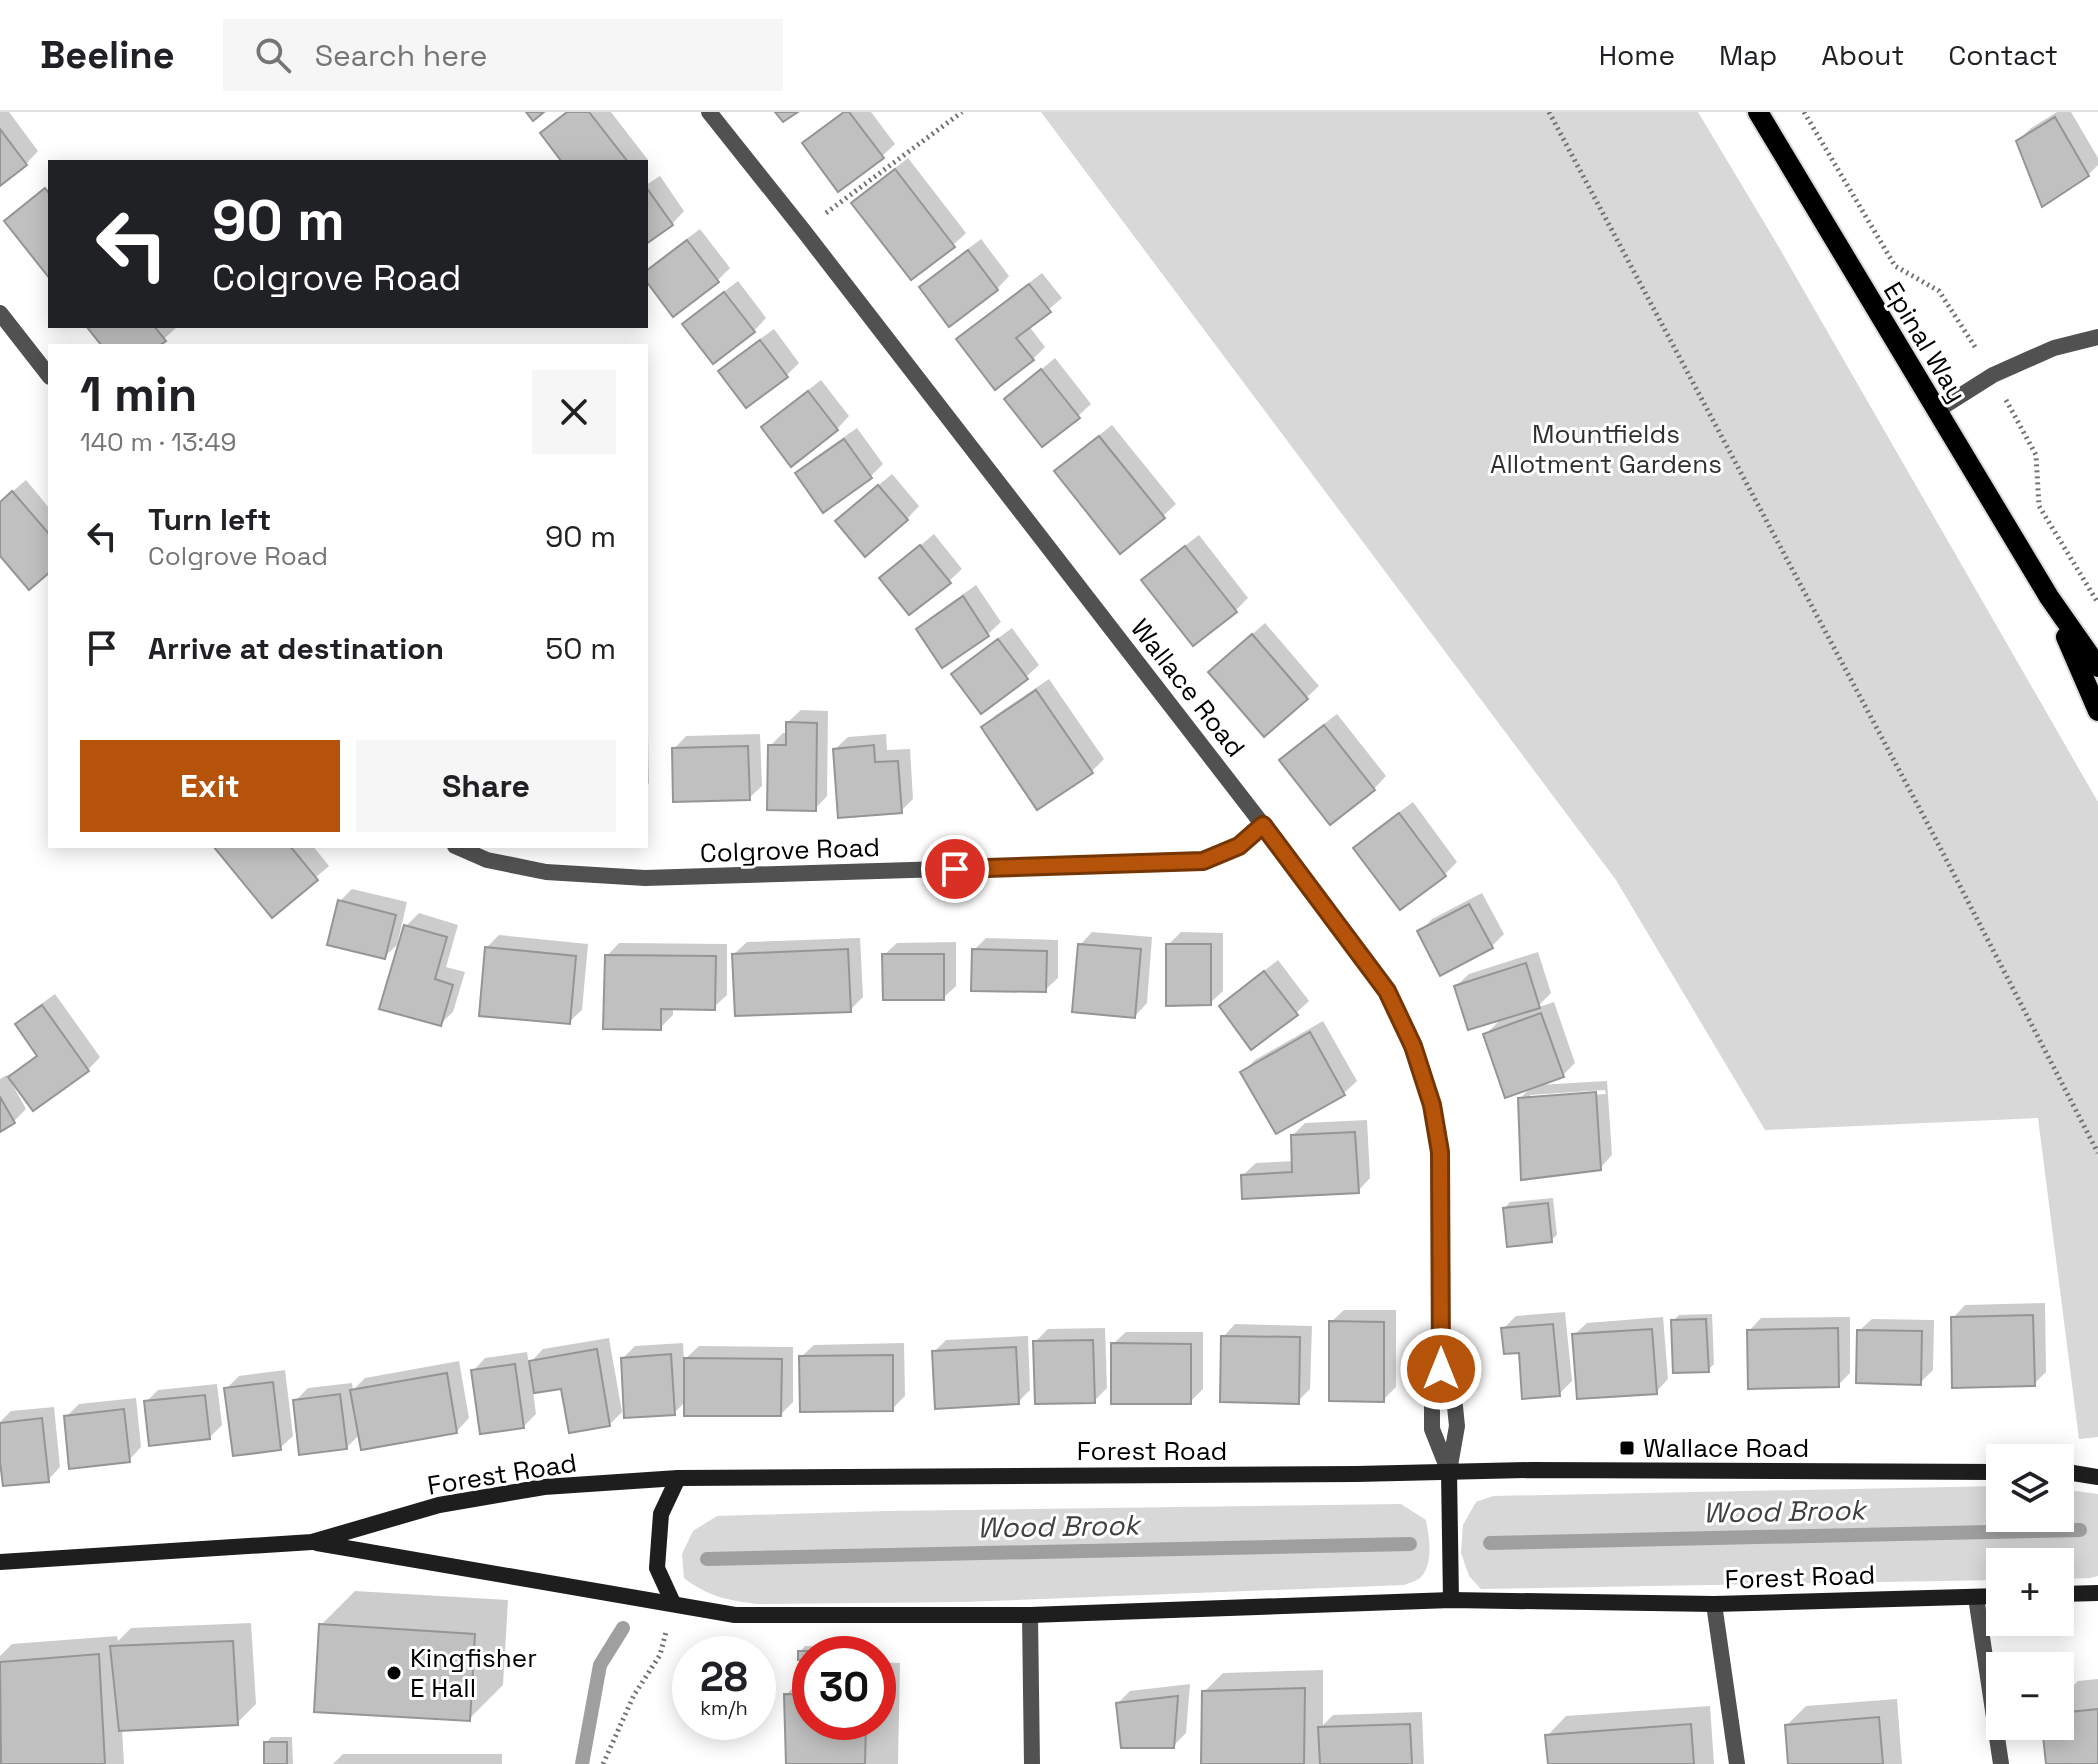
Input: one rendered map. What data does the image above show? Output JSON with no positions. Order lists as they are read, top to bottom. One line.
{"streets":{"main road":["Epinal Way","Forest Road"],"street":["Wallace Road","Colgrove Road"]},"crossings":[["Wallace Road","Colgrove Road"],["Wallace Road","Forest Road"]],"water":["Wood Brook"],"parks":["Mountfields Allotment Gardens"],"places":{"transit":["Wallace Road"],"other":["Kingfisher E Hall"]},"page":{"header":"Beeline","search":"Search here","nav":["Home","Map","About","Contact"],"turn":["90 m","Colgrove Road"],"heading":["1 min","140 m · 13:49"],"list":[{"name":"Turn left","note":"Colgrove Road","value":"90 m"},{"name":"Arrive at destination","value":"50 m"}],"buttons":["Exit","Share"],"map_buttons":["+","−"],"speed":"28 km/h","limit":"30"}}
